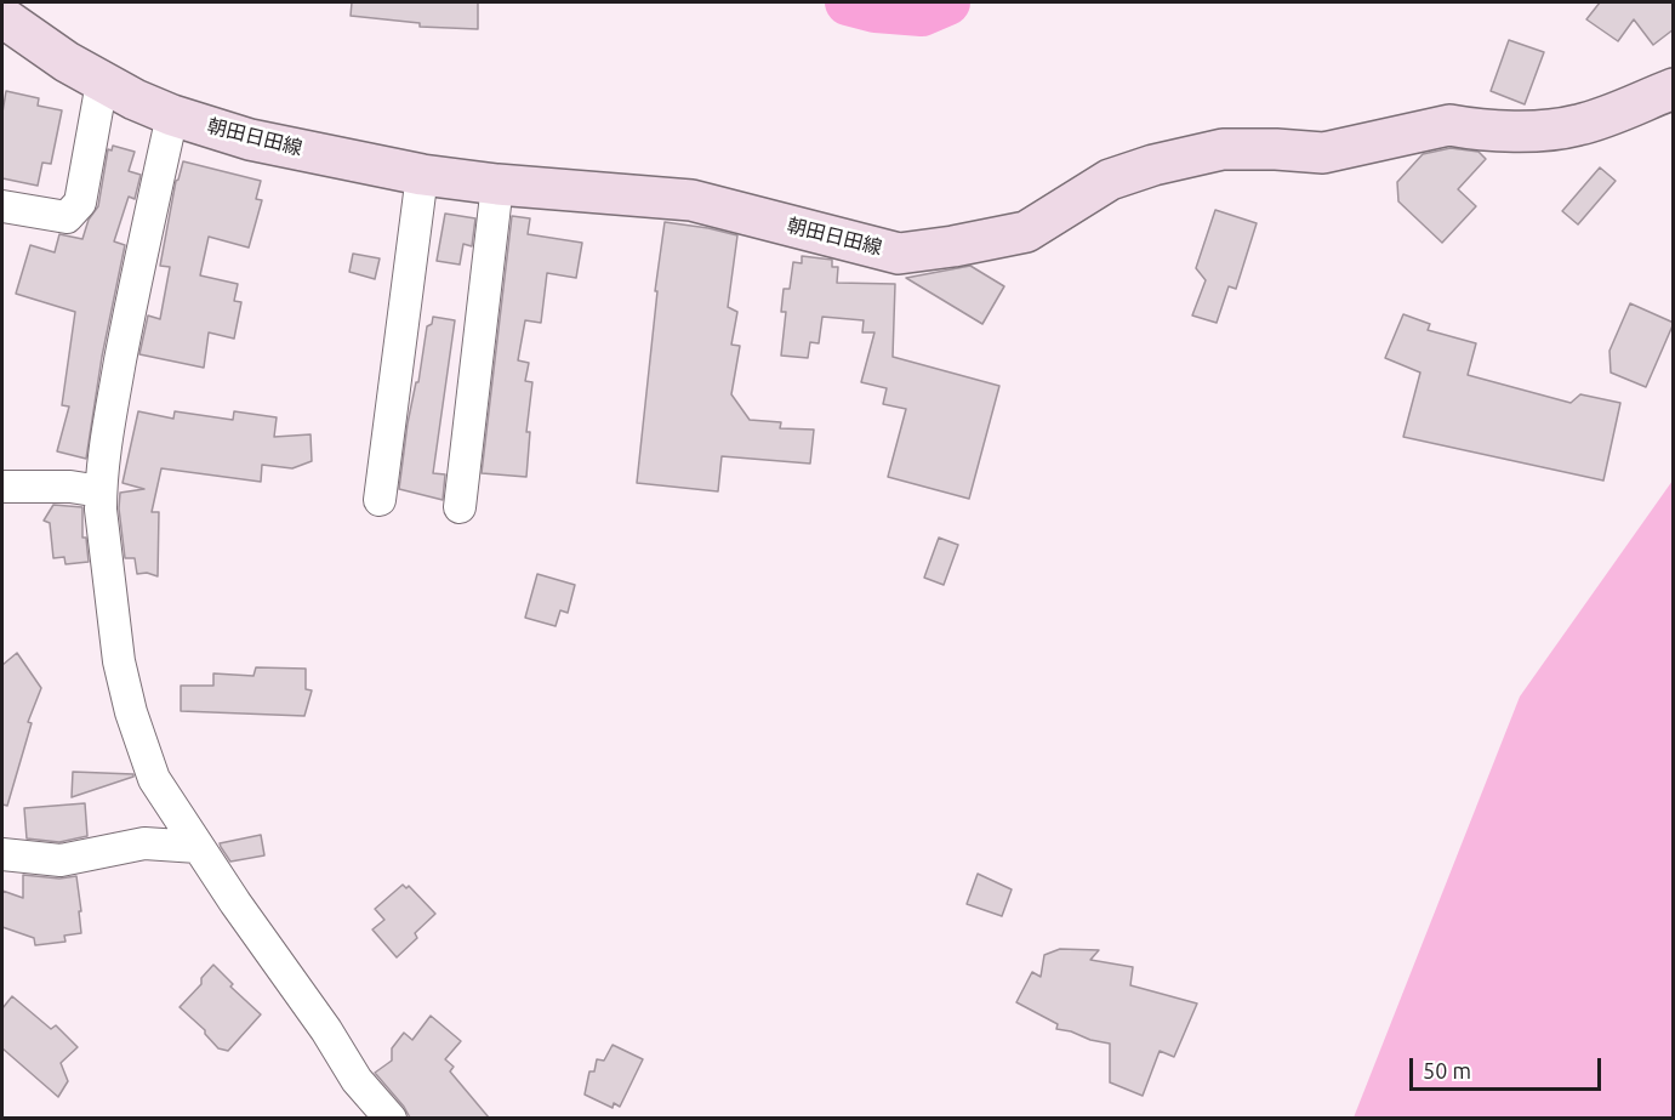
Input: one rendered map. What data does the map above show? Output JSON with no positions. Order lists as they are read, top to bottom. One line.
{"streets":{"main road":["朝田日田線"]},"scale_bar":"50 m"}
